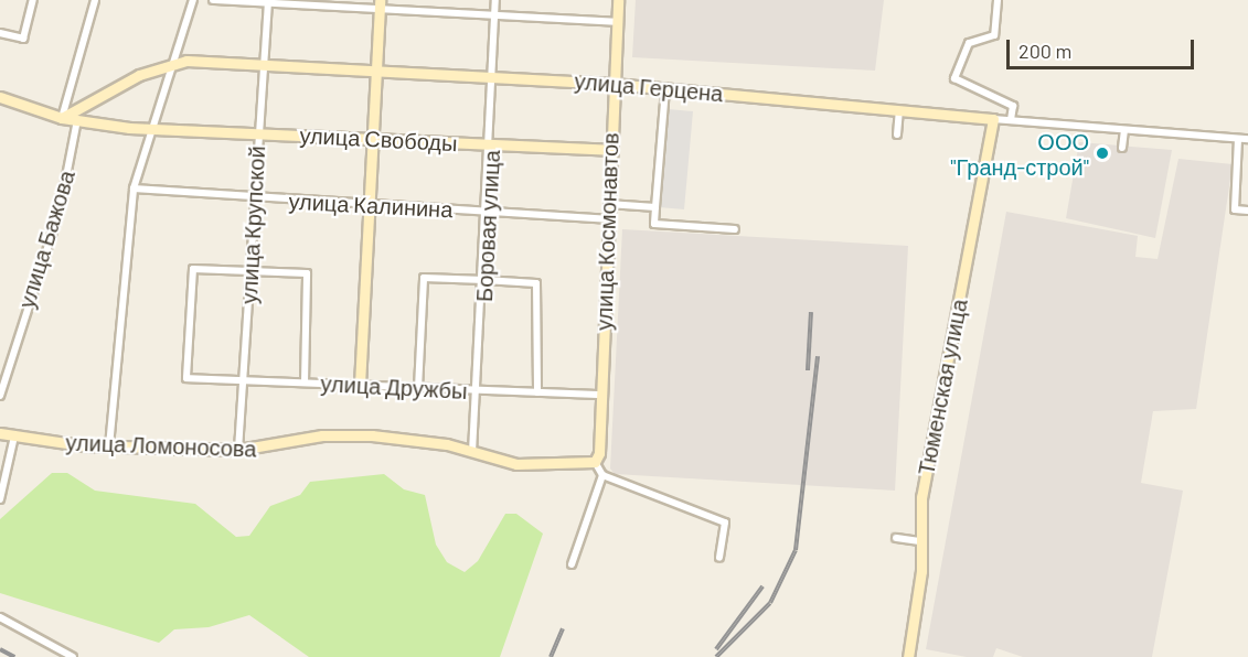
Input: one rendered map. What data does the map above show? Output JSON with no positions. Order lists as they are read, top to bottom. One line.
{"streets":{"street":["улица Герцена","улица Свободы","улица Калинина","улица Крупской","Боровая улица","улица Космонавтов","улица Бажова","улица Дружбы","Тюменская улица","улица Ломоносова"]},"crossings":[["улица Герцена","улица Свободы"],["улица Герцена","улица Крупской"],["улица Герцена","Боровая улица"],["улица Герцена","улица Космонавтов"],["улица Герцена","Тюменская улица"],["улица Свободы","улица Крупской"],["улица Свободы","Боровая улица"],["улица Свободы","улица Космонавтов"],["улица Свободы","улица Бажова"],["улица Калинина","улица Крупской"],["улица Калинина","Боровая улица"],["улица Калинина","улица Космонавтов"],["улица Крупской","улица Дружбы"],["улица Крупской","улица Ломоносова"],["Боровая улица","улица Дружбы"],["Боровая улица","улица Ломоносова"],["улица Космонавтов","улица Дружбы"],["улица Космонавтов","улица Ломоносова"]],"places":["ООО \"Гранд-строй\""],"scale_bar":"200 m"}
